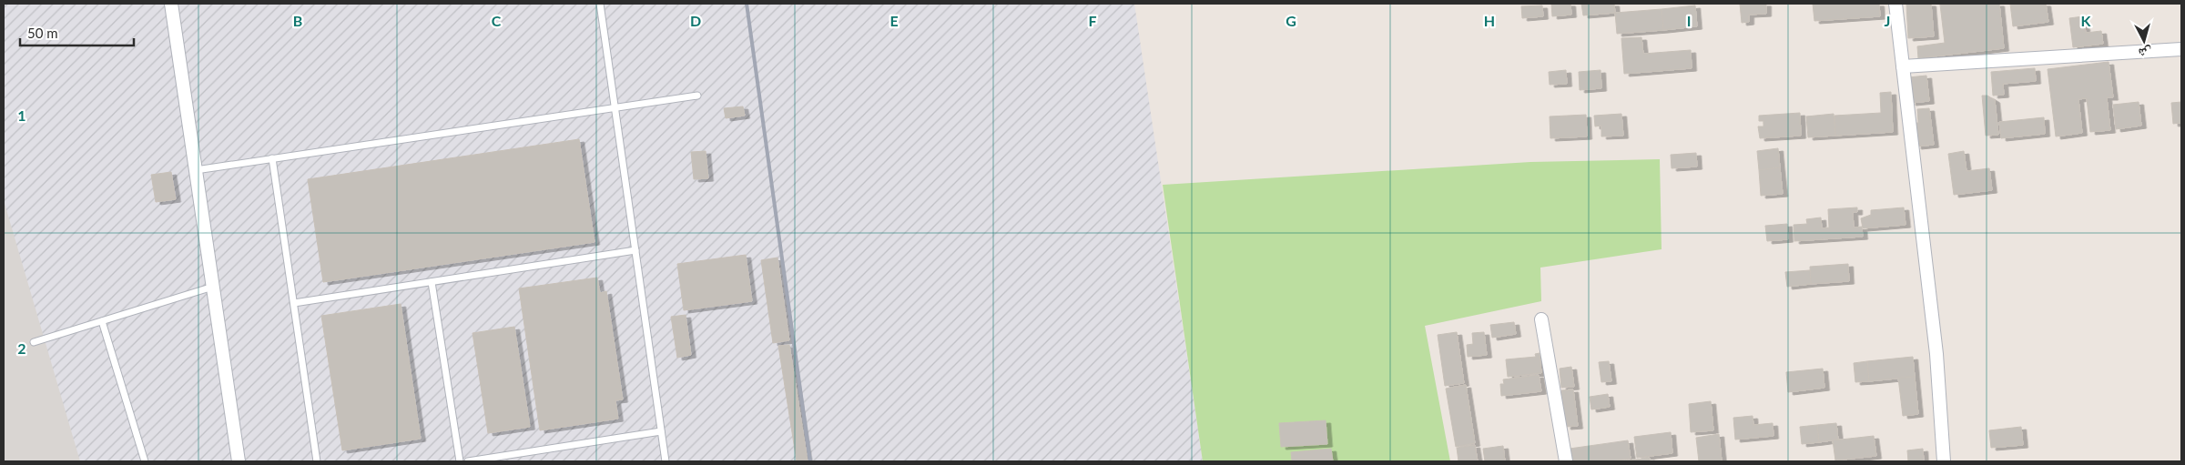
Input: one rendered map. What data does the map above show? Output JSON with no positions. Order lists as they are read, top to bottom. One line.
{"scale_bar":"50 m","north":"bottom","grid":{"columns":["B","C","D","E","F","G","H","I","J","K"],"rows":["1","2"]}}
